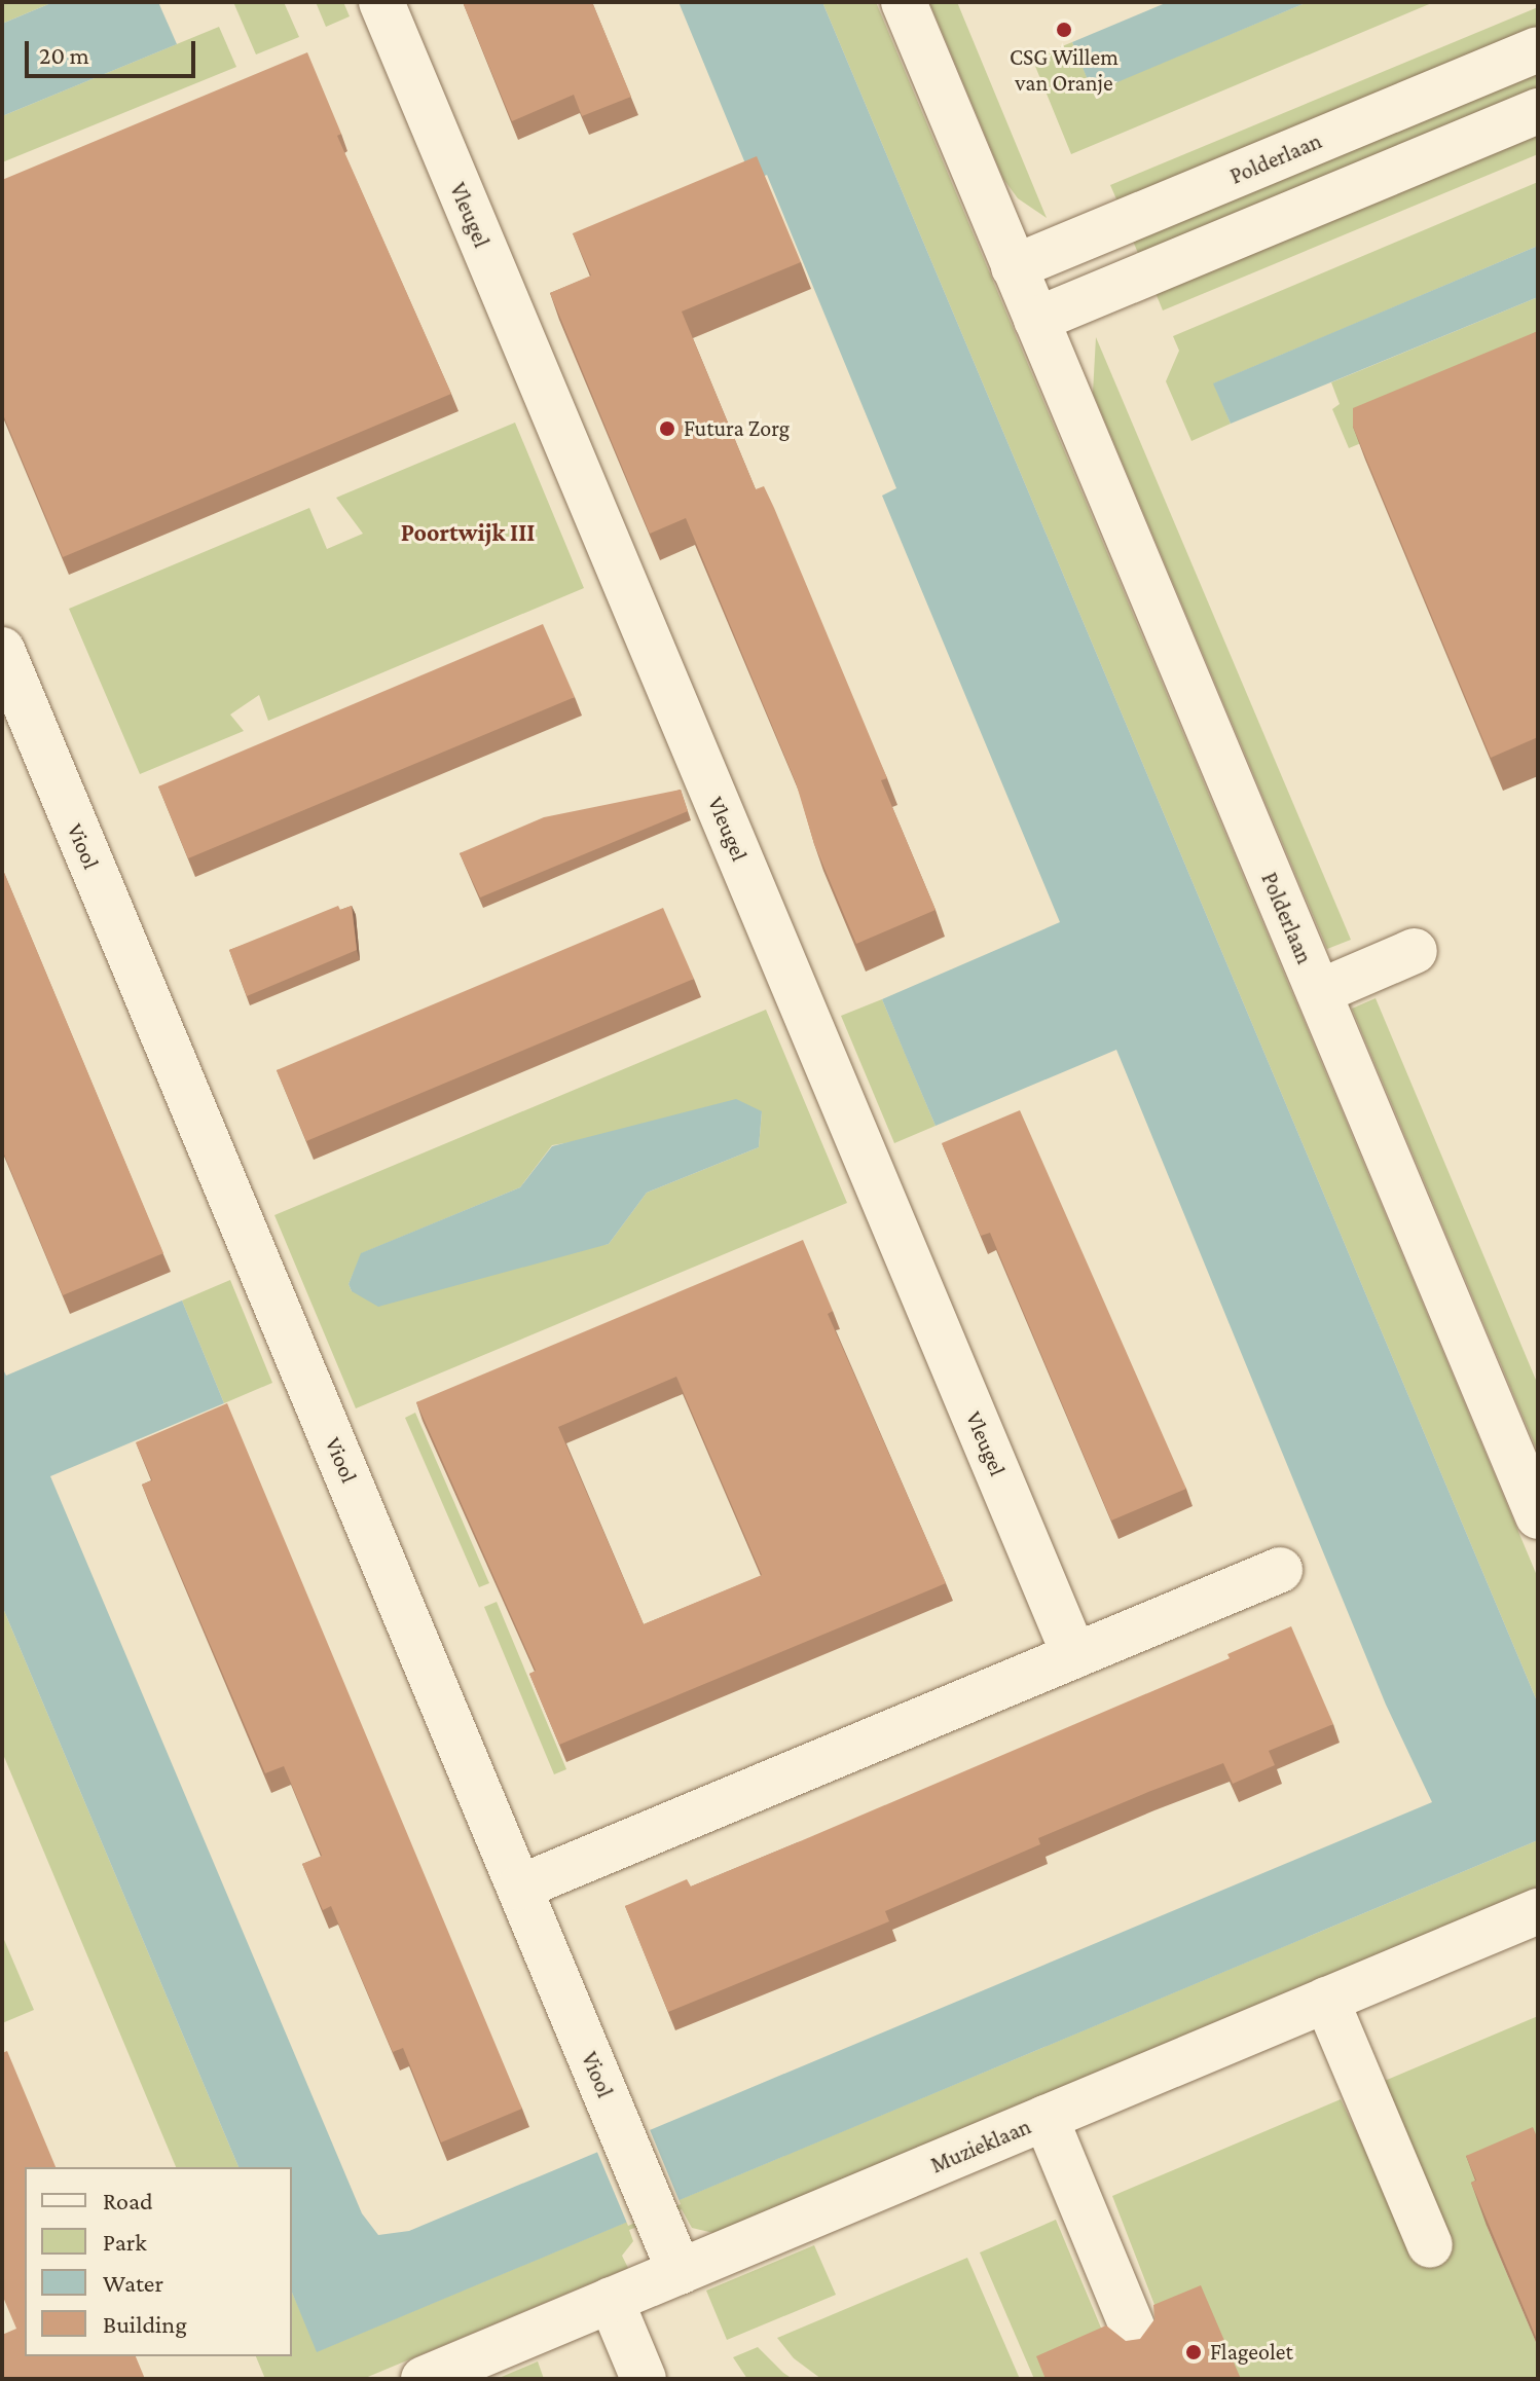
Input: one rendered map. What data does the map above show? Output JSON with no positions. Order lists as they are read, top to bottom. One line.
{"streets":{"street":["Polderlaan","Vleugel","Viool","Muzieklaan"]},"crossings":[["Viool","Muzieklaan"]],"districts":["Poortwijk III"],"places":["CSG Willem van Oranje","Futura Zorg","Flageolet"],"legend":["Road","Park","Water","Building"],"scale_bar":"20 m"}
